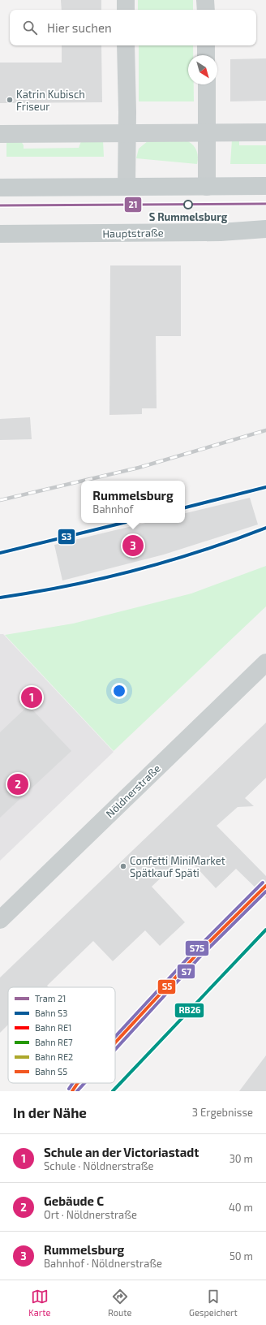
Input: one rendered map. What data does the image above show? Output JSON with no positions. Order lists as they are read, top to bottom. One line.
{"streets":{"main road":["Hauptstraße"],"street":["Nöldnerstraße"]},"places":["Katrin Kubisch Friseur","S Rummelsburg","Confetti MiniMarket Spätkauf Späti"],"lines":["tram line 21","rail line S3","transit line S75","rail line S5","transit line S7","transit line RB26"],"legend":["Tram 21","Bahn S3","Bahn RE1","Bahn RE7","Bahn RE2","Bahn S5"],"north":"bottom right","page":{"search":"Hier suchen","popup":["Rummelsburg","Bahnhof"],"pins":["3","1","2"],"heading":["In der Nähe","3 Ergebnisse"],"list":[{"mark":"1","name":"Schule an der Victoriastadt","note":"Schule · Nöldnerstraße","value":"30 m"},{"mark":"2","name":"Gebäude C","note":"Ort · Nöldnerstraße","value":"40 m"},{"mark":"3","name":"Rummelsburg","note":"Bahnhof · Nöldnerstraße","value":"50 m"}],"nav":["Karte","Route","Gespeichert"]}}
